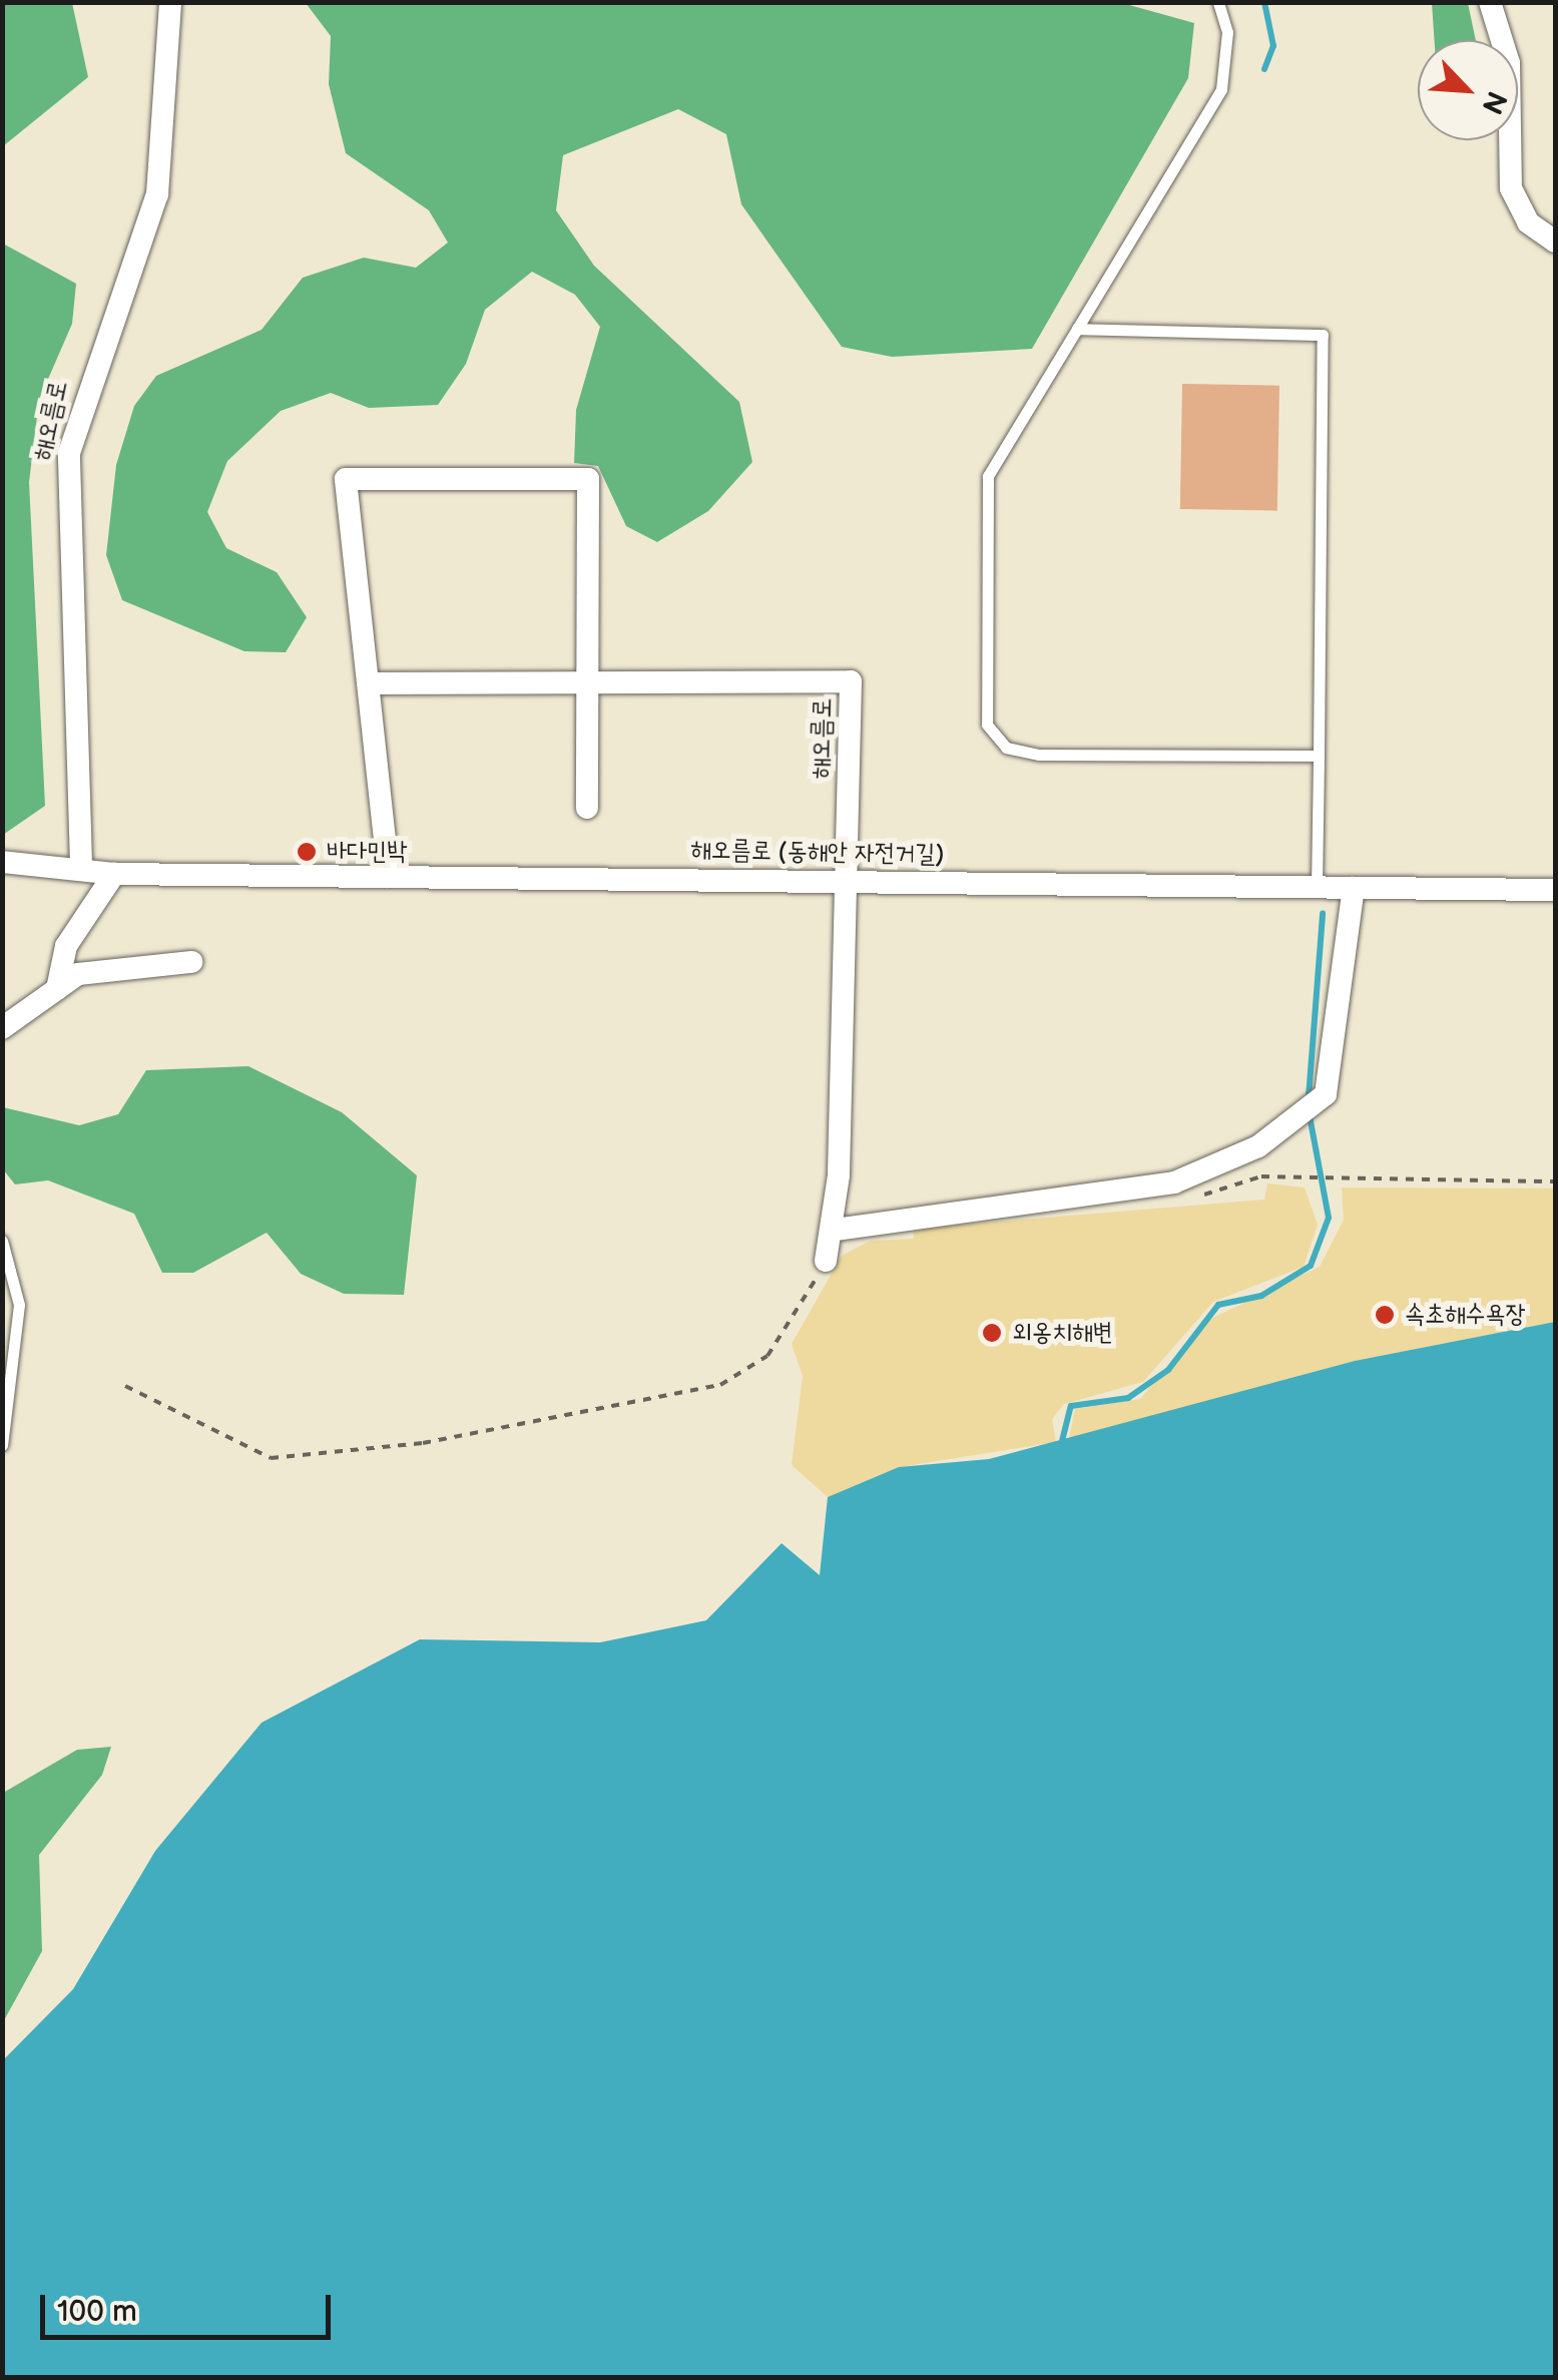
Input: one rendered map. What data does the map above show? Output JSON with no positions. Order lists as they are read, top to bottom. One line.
{"streets":{"street":["해오름로","해오름로 (동해안 자전거길)"]},"crossings":[["해오름로","해오름로 (동해안 자전거길)"]],"places":["바다민박","속초해수욕장","외옹치해변"],"scale_bar":"100 m","north":"bottom right"}
